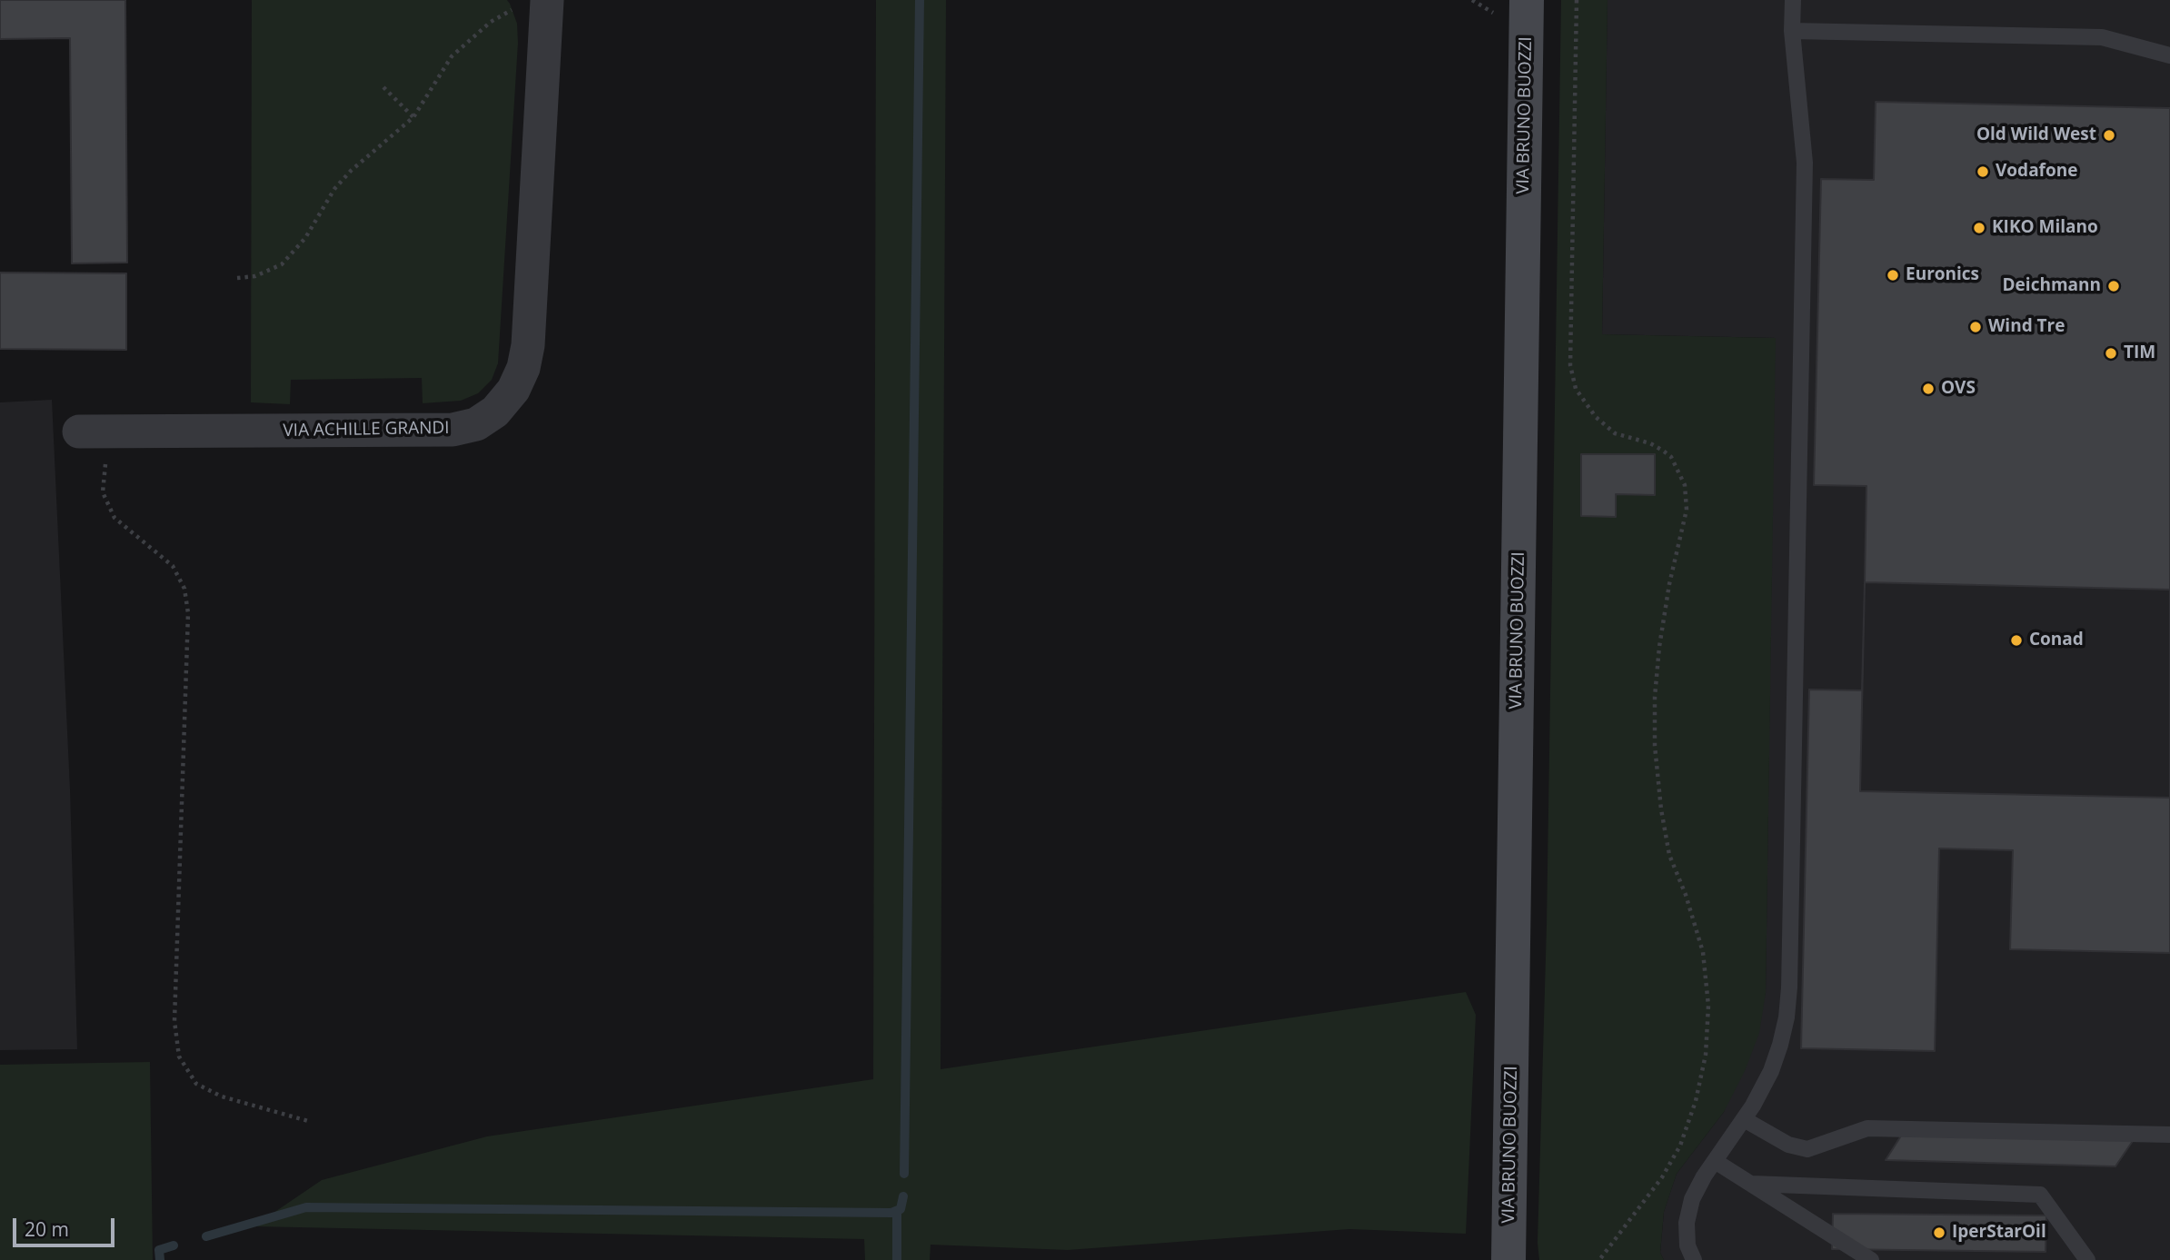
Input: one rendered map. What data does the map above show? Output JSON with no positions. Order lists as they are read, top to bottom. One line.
{"streets":{"main road":["VIA BRUNO BUOZZI"],"street":["VIA ACHILLE GRANDI"]},"places":["Old Wild West","Vodafone","KIKO Milano","Euronics","Deichmann","Wind Tre","TIM","OVS","Conad","IperStarOil"],"scale_bar":"20 m"}
